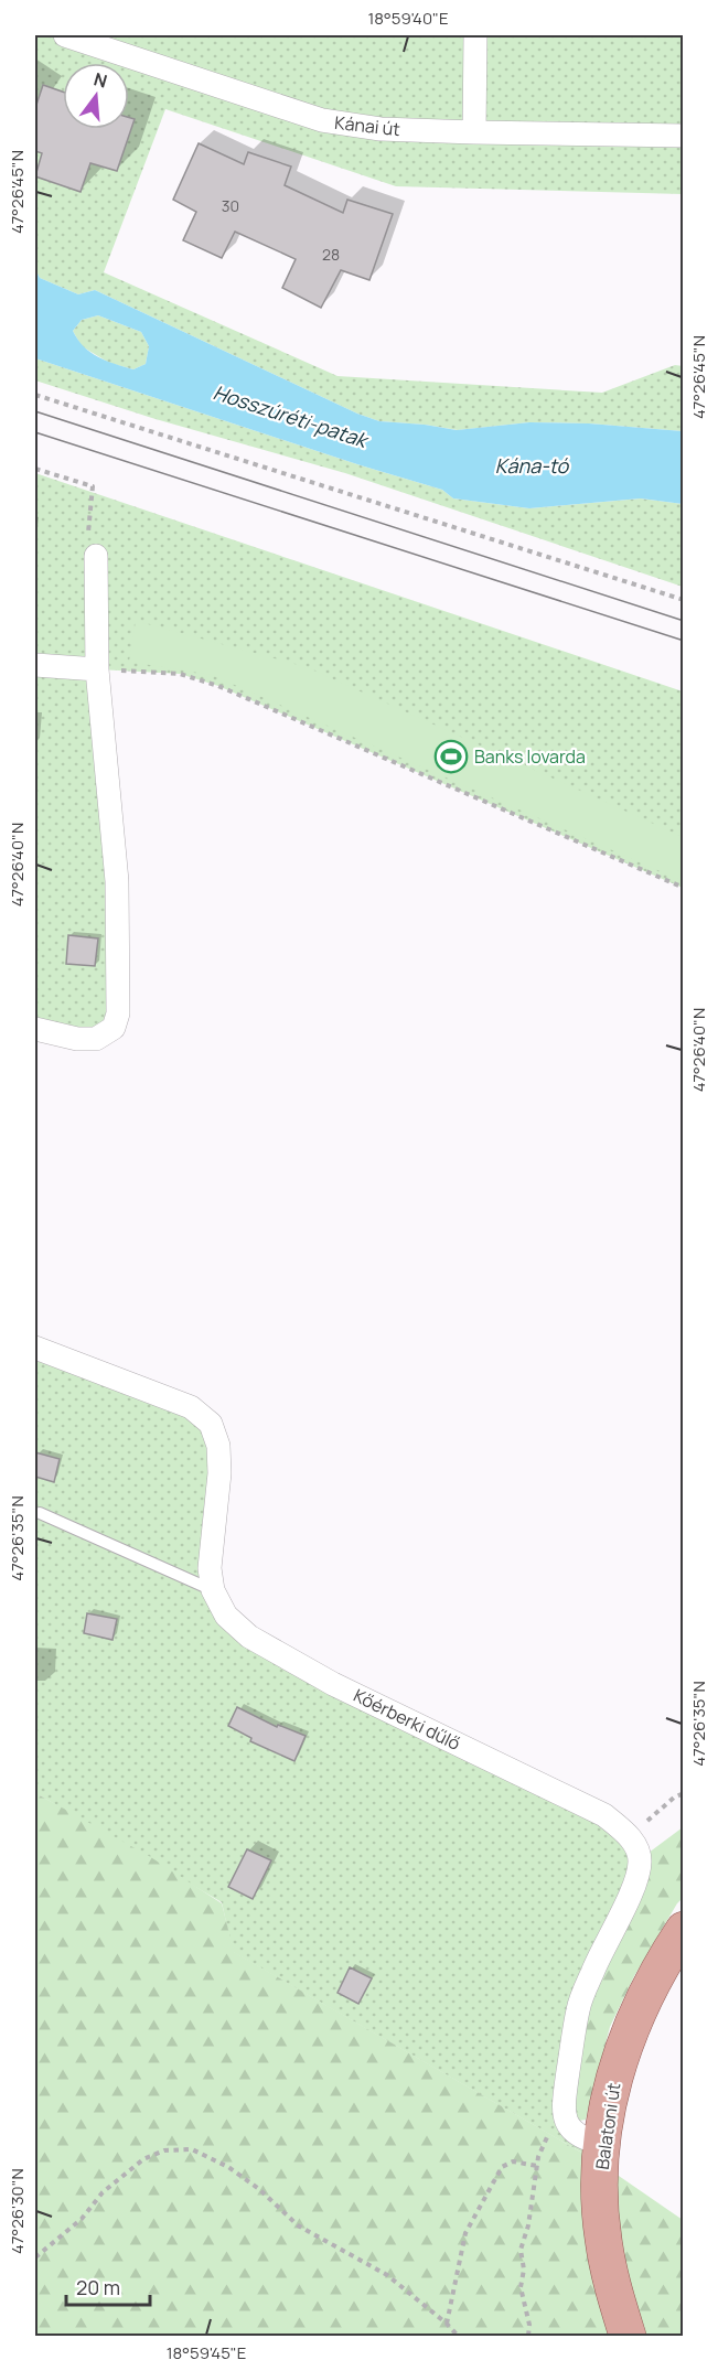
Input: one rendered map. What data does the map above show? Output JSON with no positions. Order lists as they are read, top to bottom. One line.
{"streets":{"main road":["Balatoni út"],"street":["Kánai út","Kőérberki dűlő"]},"water":["Hosszúréti-patak","Kána-tó"],"places":{"sports":["Banks lovarda"]},"house_numbers":["30","28"],"scale_bar":"20 m","north":"top","coordinates":["18°59'40\"E","47°26'45\"N","47°26'40\"N","47°26'35\"N","47°26'30\"N","18°59'45\"E"]}
